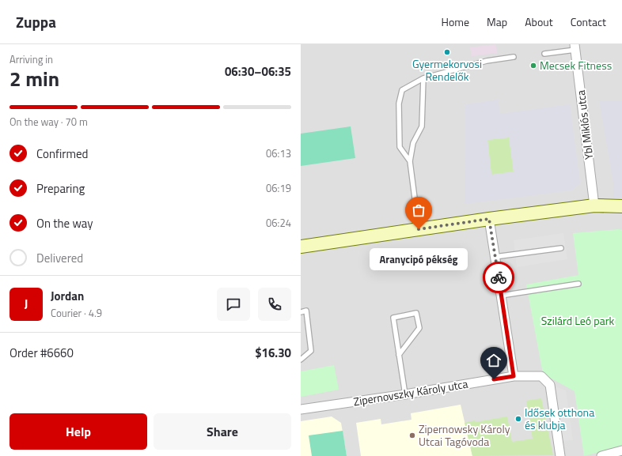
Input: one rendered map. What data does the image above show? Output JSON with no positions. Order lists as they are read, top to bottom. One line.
{"streets":{"street":["Ybl Miklós utca","Zipernovszky Károly utca"]},"parks":["Szilárd Leó park"],"places":["Gyermekorvosi Rendelők","Mecsek Fitness","Aranycipó pékség","Idősek otthona és klubja","Zipernowsky Károly Utcai Tagóvoda"],"page":{"header":"Zuppa","nav":["Home","Map","About","Contact"],"heading":["2 min","Arriving in","06:30–06:35"],"panel":["Jordan","Courier · 4.9","Order #6660","$16.30"],"bar":"On the way · 70 m","list":[["Confirmed","06:13"],["Preparing","06:19"],["On the way","06:24"],"Delivered"],"bubble":"Aranycipó pékség","round":"J","buttons":["Help","Share"]}}
